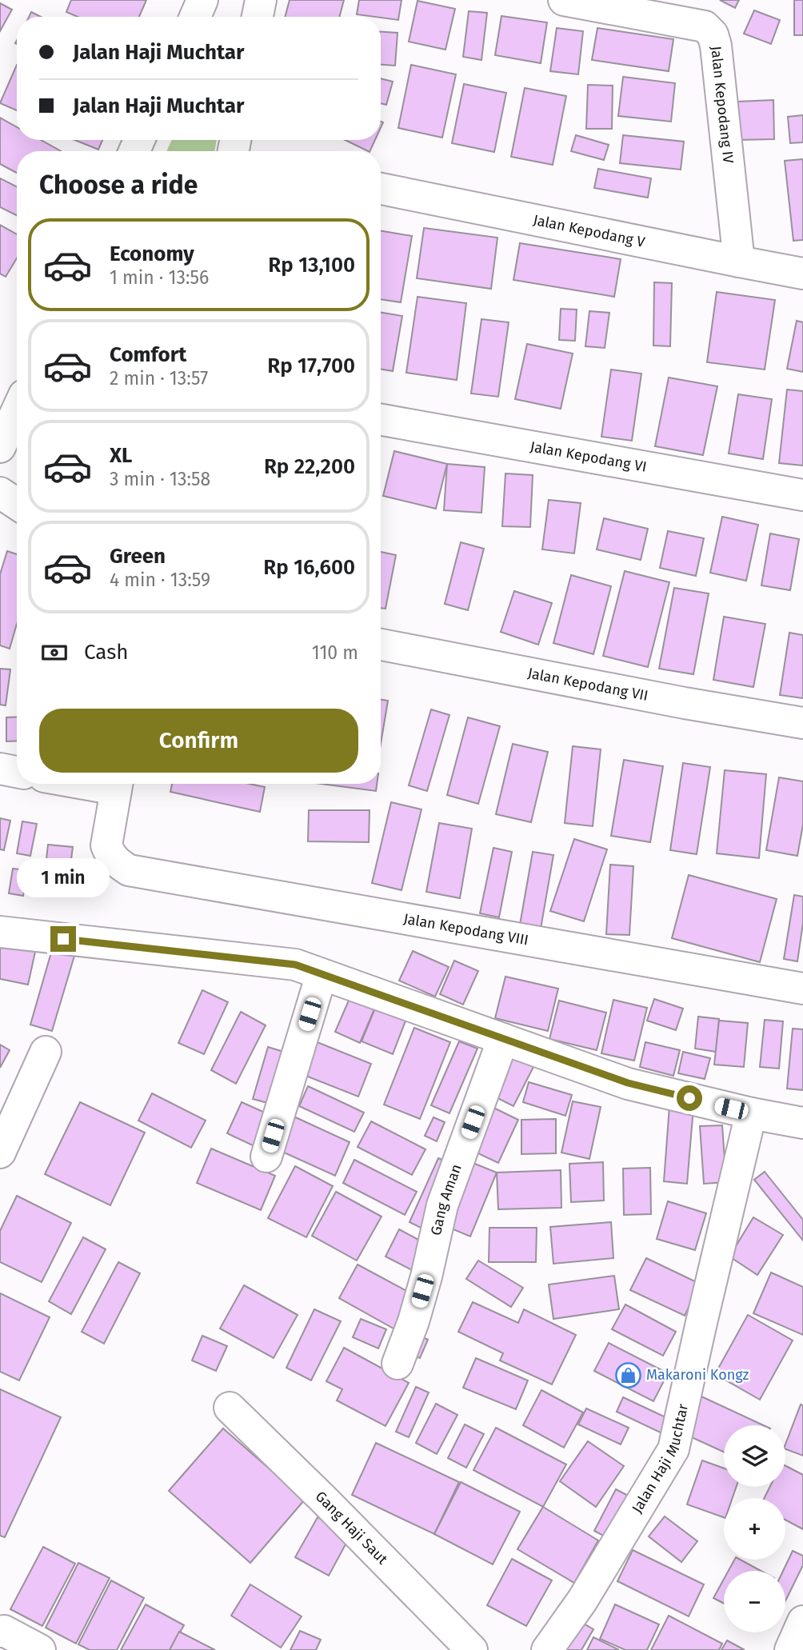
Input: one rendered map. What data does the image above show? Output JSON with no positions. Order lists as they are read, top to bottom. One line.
{"streets":{"street":["Jalan Kepodang IV","Jalan Kepodang V","Jalan Kepodang VI","Jalan Kepodang VII","Jalan Kepodang VIII","Gang Aman","Jalan Haji Muchtar","Gang Haji Saut"]},"crossings":[["Jalan Kepodang IV","Jalan Kepodang V"]],"places":{"shop":["Makaroni Kongz"]},"page":{"banner":["Jalan Haji Muchtar","Jalan Haji Muchtar"],"heading":"Choose a ride","list":[{"name":"Economy","note":"1 min · 13:56","value":"Rp 13,100"},{"name":"Comfort","note":"2 min · 13:57","value":"Rp 17,700"},{"name":"XL","note":"3 min · 13:58","value":"Rp 22,200"},{"name":"Green","note":"4 min · 13:59","value":"Rp 16,600"}],"pay":["Cash","110 m"],"buttons":"Confirm","bubble":"1 min","map_buttons":["+","−"]}}
